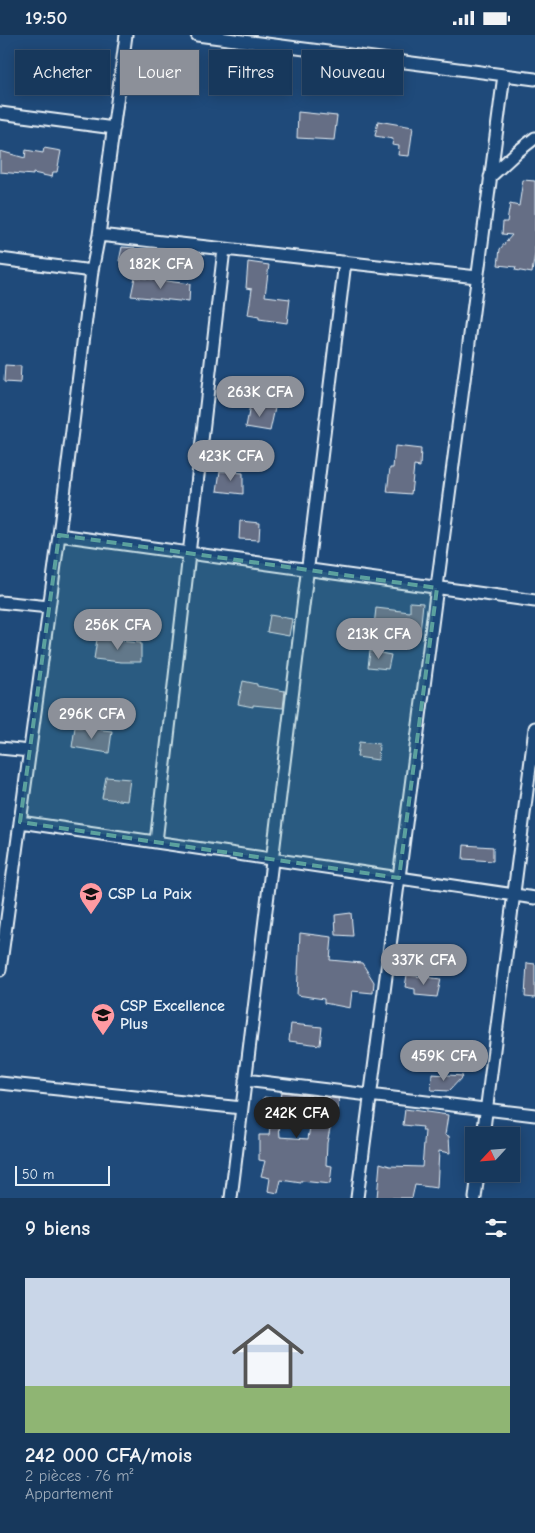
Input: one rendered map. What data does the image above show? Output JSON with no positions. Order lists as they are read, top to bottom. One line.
{"places":{"school or university":["CSP La Paix","CSP Excellence Plus"]},"scale_bar":"50 m","north":"bottom left","page":{"status":"19:50","chip":["Acheter","Louer","Filtres","Nouveau"],"price":["182K CFA","263K CFA","423K CFA","256K CFA","213K CFA","296K CFA","337K CFA","459K CFA","242K CFA"],"scale":"50 m","heading":"9 biens","list":[{"name":"242 000 CFA/mois","note":"2 pièces · 76 m² · Appartement"}]}}
